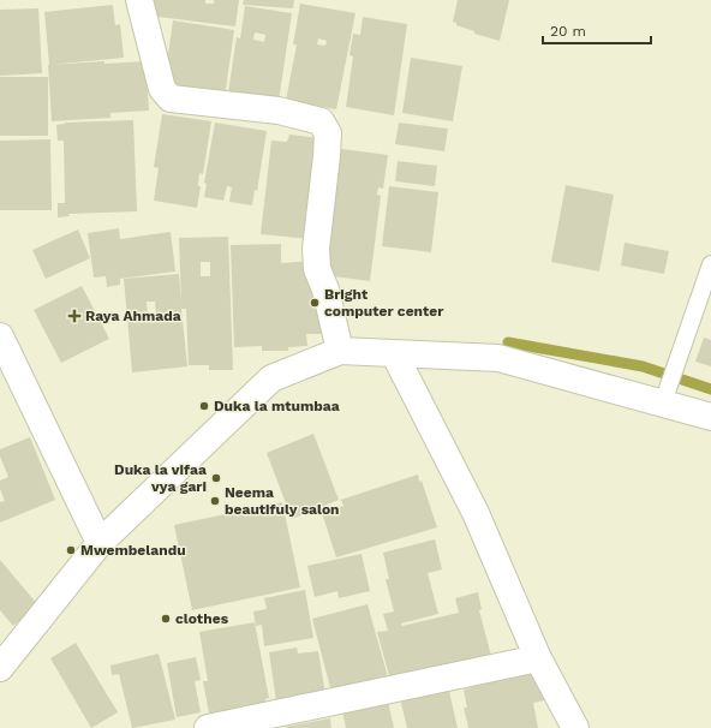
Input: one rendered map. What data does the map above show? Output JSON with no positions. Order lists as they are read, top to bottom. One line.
{"places":{"other":["Bright computer center","Duka la mtumbaa","Duka la vifaa vya gari","Neema beautifuly salon","Mwembelandu","clothes"],"health":["Raya Ahmada"]},"scale_bar":"20 m"}
